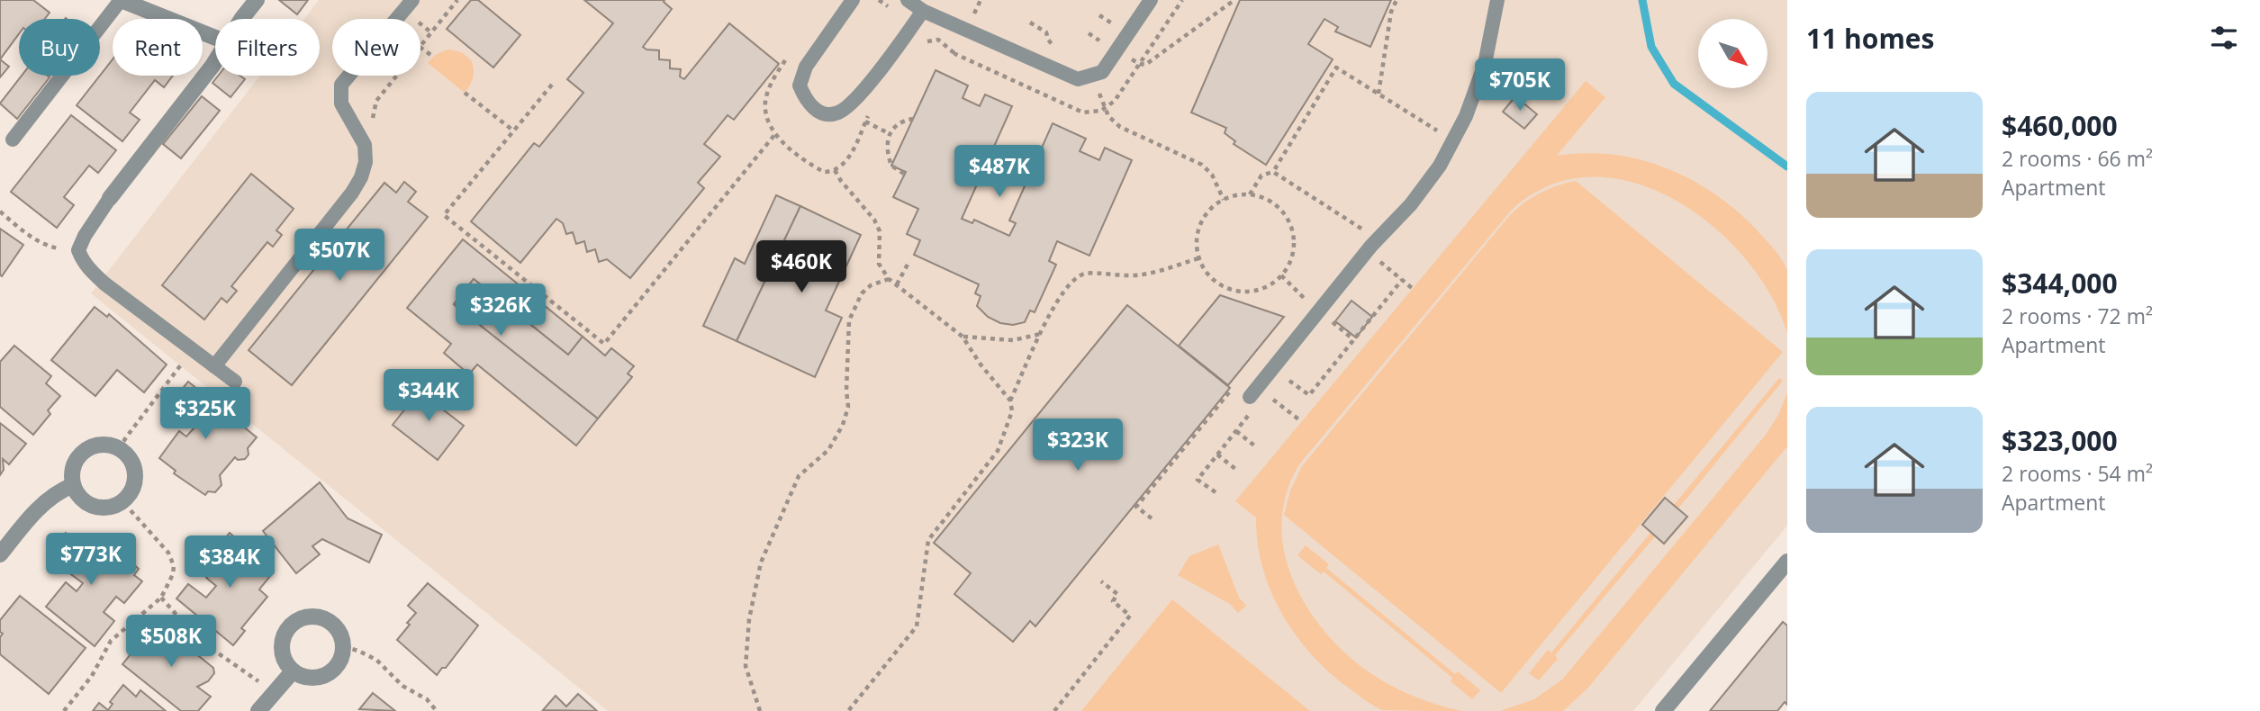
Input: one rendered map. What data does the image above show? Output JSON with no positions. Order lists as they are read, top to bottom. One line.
{"north":"bottom right","page":{"heading":"11 homes","chip":["Buy","Rent","Filters","New"],"price":["$705K","$487K","$507K","$460K","$326K","$344K","$325K","$323K","$773K","$384K","$508K"],"list":[{"name":"$460,000","note":"2 rooms · 66 m² · Apartment"},{"name":"$344,000","note":"2 rooms · 72 m² · Apartment"},{"name":"$323,000","note":"2 rooms · 54 m² · Apartment"}]}}
